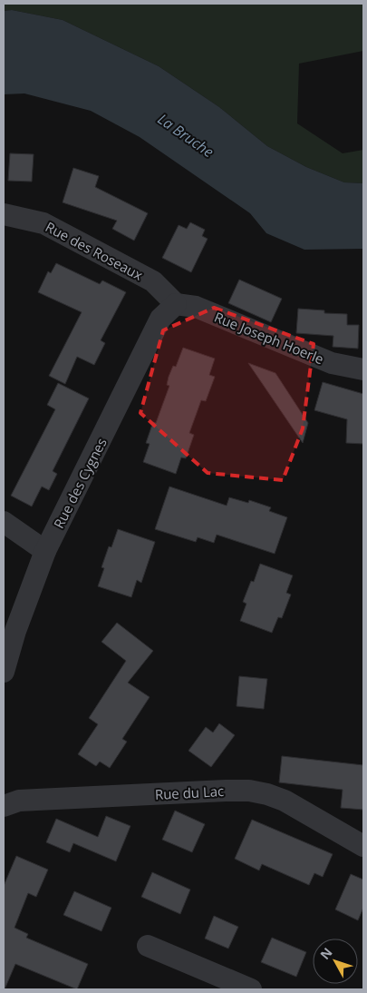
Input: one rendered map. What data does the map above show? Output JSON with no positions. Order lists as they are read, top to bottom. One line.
{"streets":{"street":["Rue des Roseaux","Rue Joseph Hoerle","Rue des Cygnes","Rue du Lac"]},"crossings":[["Rue des Roseaux","Rue Joseph Hoerle"],["Rue des Roseaux","Rue des Cygnes"],["Rue Joseph Hoerle","Rue des Cygnes"]],"water":["La Bruche"],"north":"top left"}
